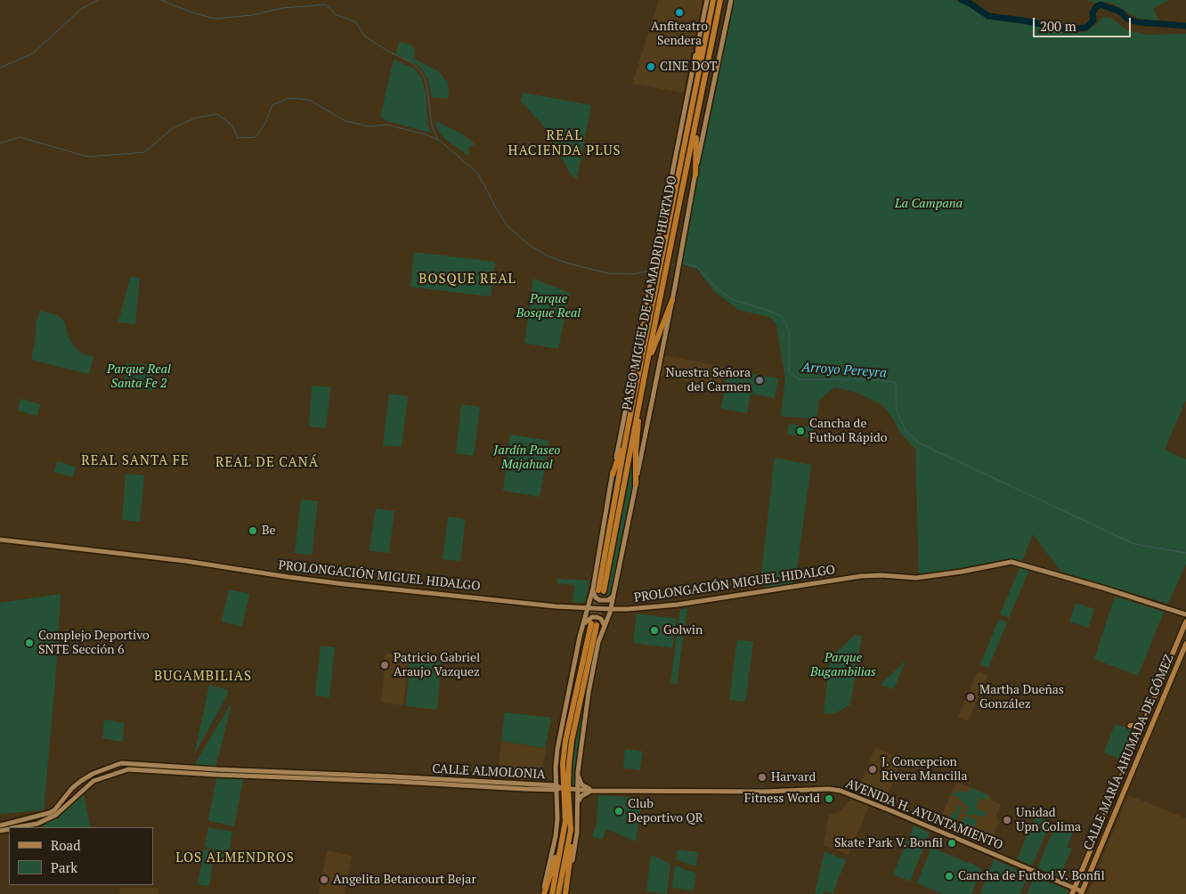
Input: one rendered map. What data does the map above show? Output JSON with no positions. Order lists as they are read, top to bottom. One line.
{"streets":{"highway":["PASEO MIGUEL DE LA MADRID HURTADO"],"main road":["CALLE MARÍA AHUMADA DE GÓMEZ"],"street":["PROLONGACIÓN MIGUEL HIDALGO","CALLE ALMOLONIA","AVENIDA H. AYUNTAMIENTO"]},"crossings":[["CALLE MARÍA AHUMADA DE GÓMEZ","AVENIDA H. AYUNTAMIENTO"],["CALLE ALMOLONIA","AVENIDA H. AYUNTAMIENTO"]],"districts":["REAL HACIENDA PLUS","BOSQUE REAL","REAL SANTA FE","REAL DE CANÁ","BUGAMBILIAS","LOS ALMENDROS"],"water":["Arroyo Pereyra"],"parks":["La Campana","Parque Bosque Real","Parque Real Santa Fe 2","Jardín Paseo Majahual","Parque Bugambilias"],"places":["Anfiteatro Sendera","CINE DOT","Nuestra Señora del Carmen","Cancha de Futbol Rápido","Be","Golwin","Complejo Deportivo SNTE Sección 6","Patricio Gabriel Araujo Vazquez","Martha Dueñas González","J. Concepcion Rivera Mancilla","Harvard","Fitness World","Club Deportivo QR","Unidad Upn Colima","Skate Park V. Bonfil","Cancha de Futbol V. Bonfil","Angelita Betancourt Bejar"],"legend":["Road","Park"],"scale_bar":"200 m"}
